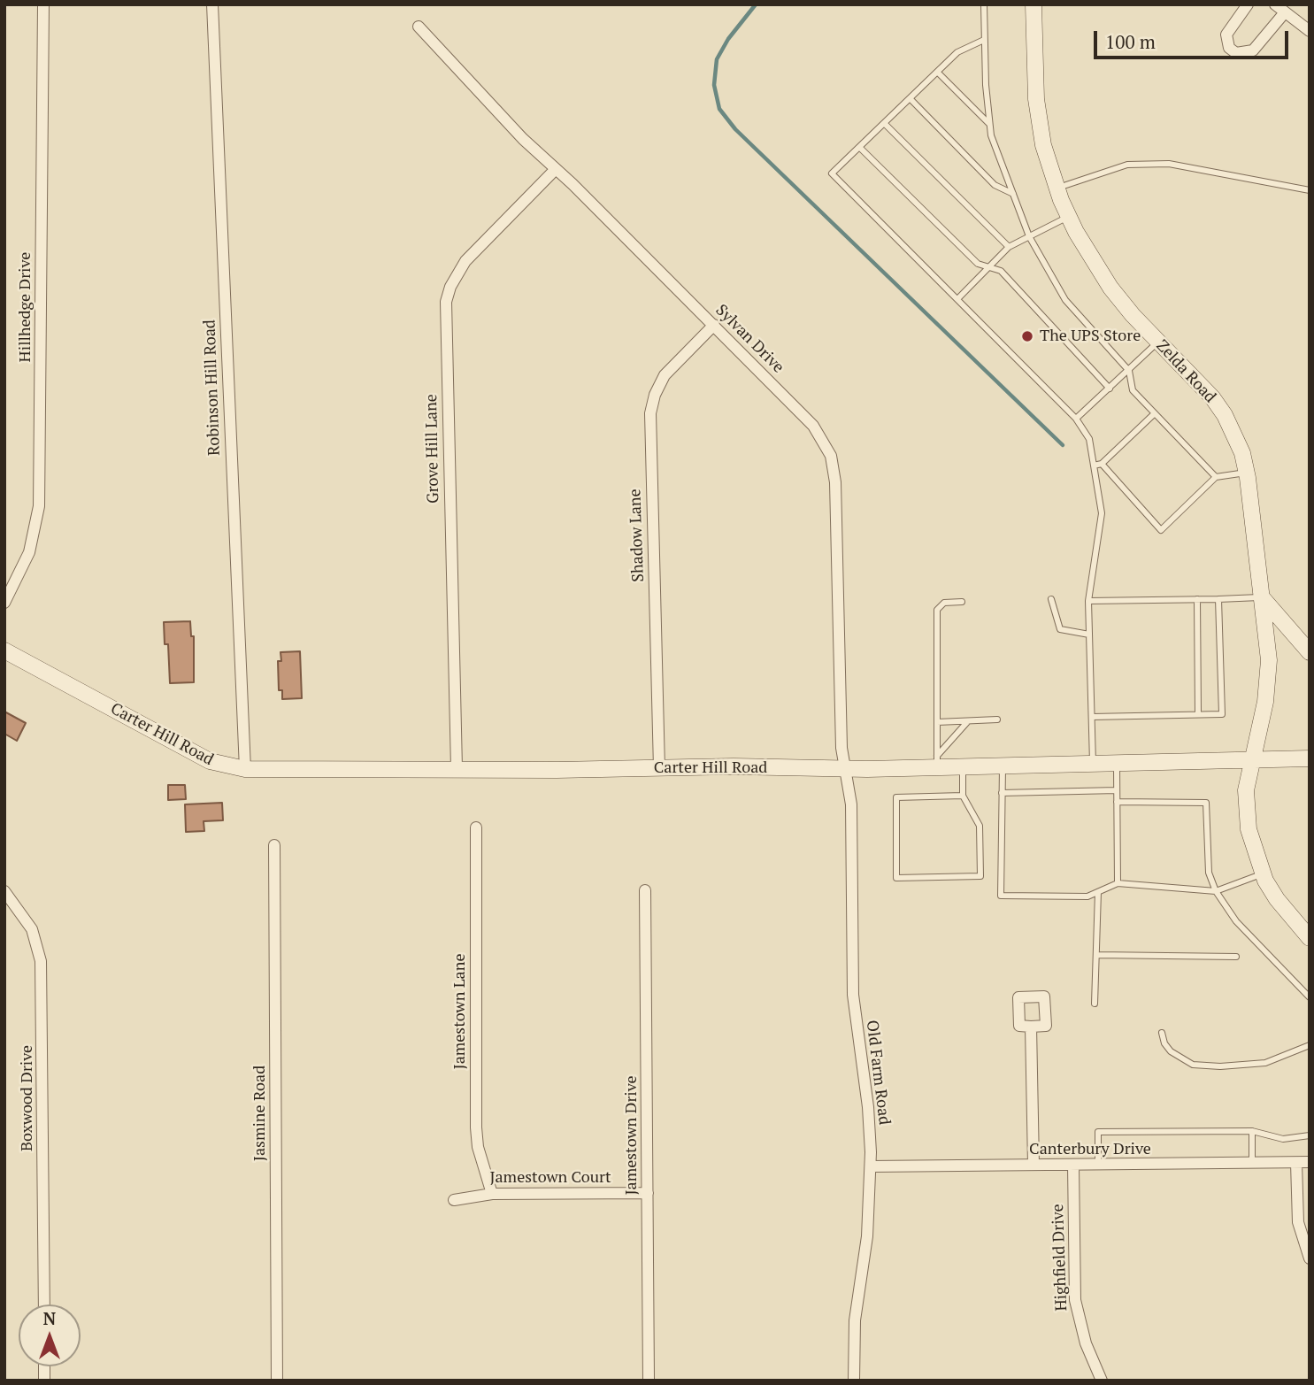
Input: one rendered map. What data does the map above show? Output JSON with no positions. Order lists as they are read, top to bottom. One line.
{"streets":{"main road":["Zelda Road","Carter Hill Road"],"street":["Hillhedge Drive","Sylvan Drive","Robinson Hill Road","Grove Hill Lane","Shadow Lane","Jamestown Lane","Old Farm Road","Boxwood Drive","Jasmine Road","Jamestown Drive","Canterbury Drive","Jamestown Court","Highfield Drive"]},"crossings":[["Sylvan Drive","Grove Hill Lane"],["Sylvan Drive","Shadow Lane"],["Sylvan Drive","Carter Hill Road"],["Sylvan Drive","Old Farm Road"],["Zelda Road","Carter Hill Road"],["Robinson Hill Road","Carter Hill Road"],["Grove Hill Lane","Carter Hill Road"],["Shadow Lane","Carter Hill Road"],["Carter Hill Road","Old Farm Road"],["Jamestown Lane","Jamestown Court"],["Old Farm Road","Canterbury Drive"],["Jamestown Drive","Jamestown Court"],["Canterbury Drive","Highfield Drive"]],"places":["The UPS Store"],"scale_bar":"100 m","north":"top"}
